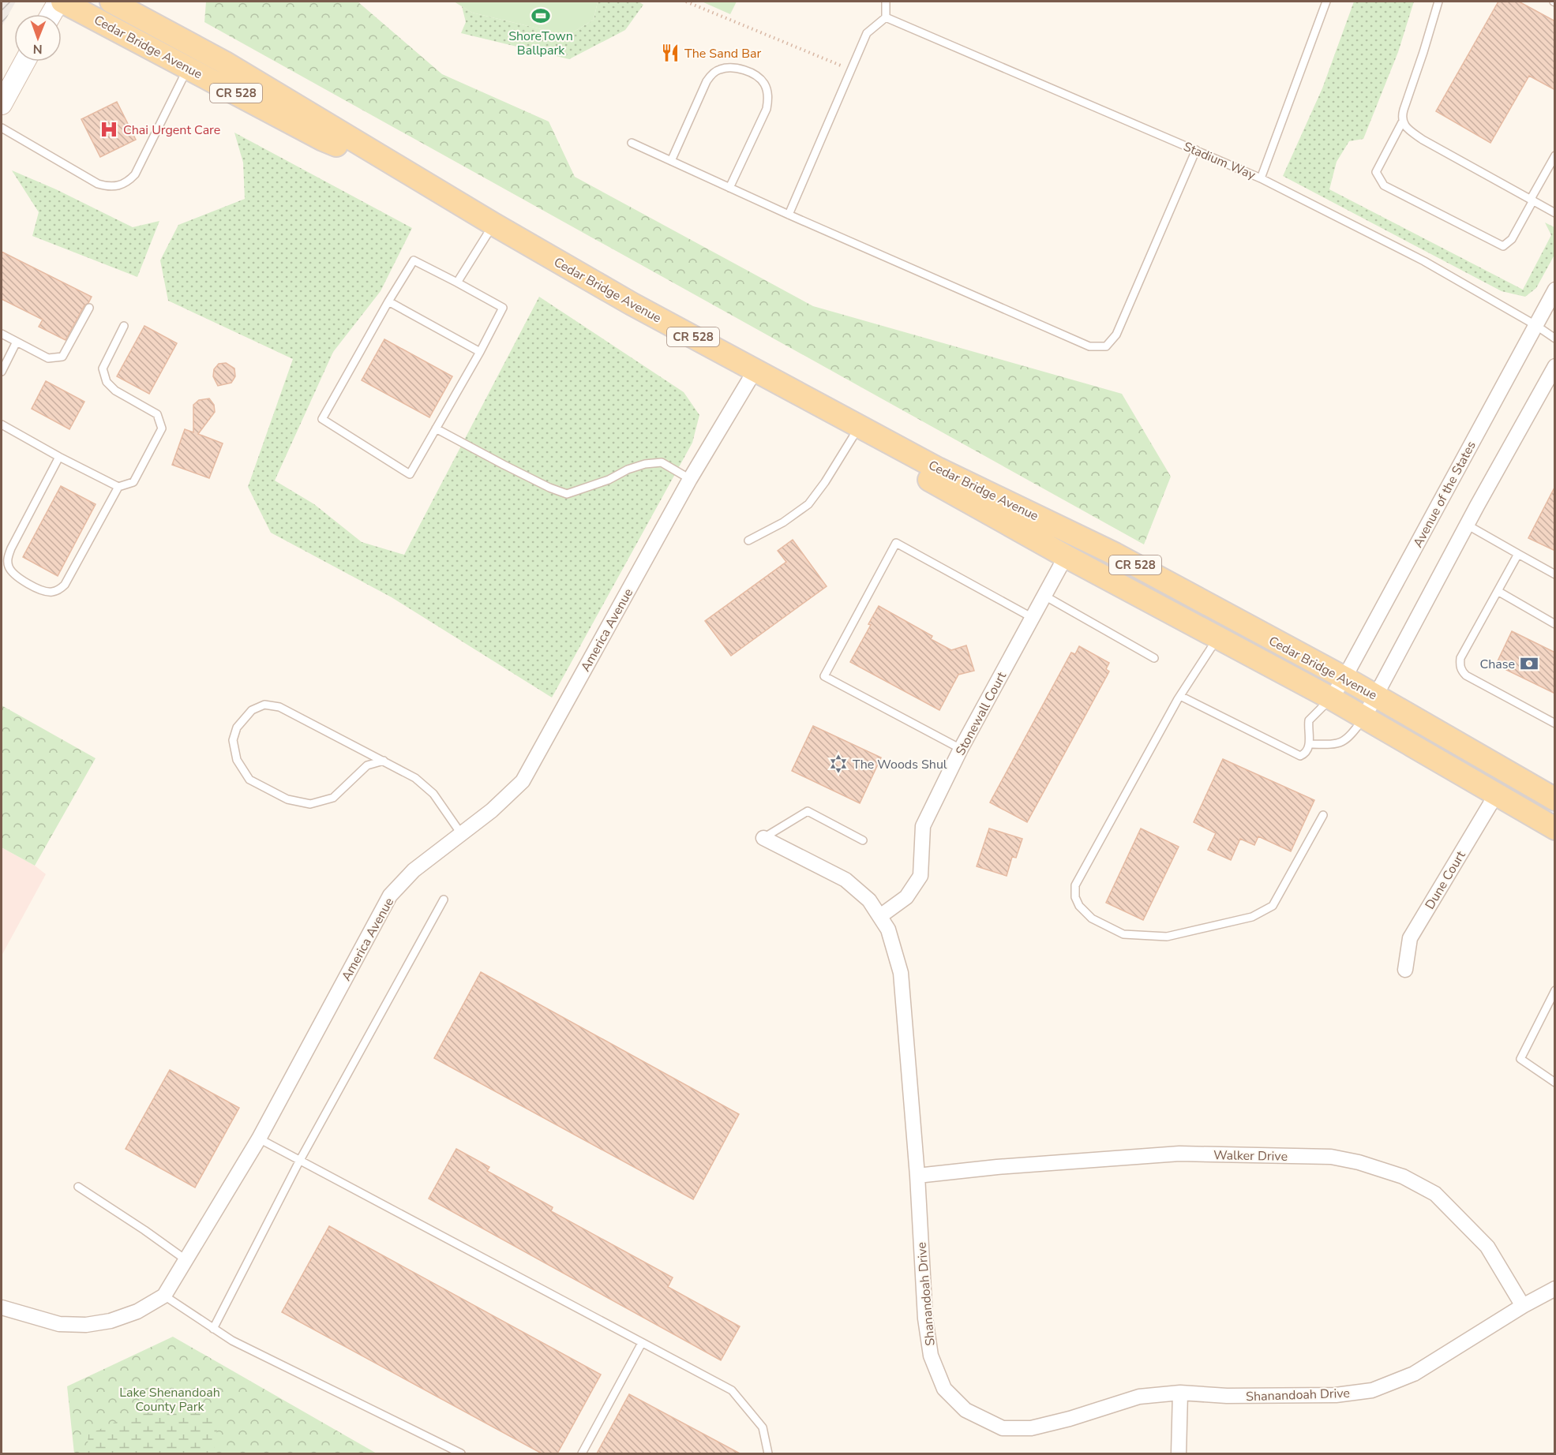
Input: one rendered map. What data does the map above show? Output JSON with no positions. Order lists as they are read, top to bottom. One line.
{"streets":{"main road":["Cedar Bridge Avenue","CR 528"],"street":["Avenue of the States","America Avenue","Stonewall Court","Dune Court","Walker Drive","Shanandoah Drive"],"lane":["Stadium Way"]},"crossings":[["Cedar Bridge Avenue","Avenue of the States"],["Cedar Bridge Avenue","America Avenue"],["Stadium Way","Avenue of the States"],["Stonewall Court","Shanandoah Drive"],["Walker Drive","Shanandoah Drive"]],"parks":["Lake Shenandoah County Park"],"places":{"sports":["ShoreTown Ballpark"],"restaurant":["The Sand Bar"],"hospital":["Chai Urgent Care"],"bank":["Chase"],"synagogue":["The Woods Shul"]},"north":"bottom"}
